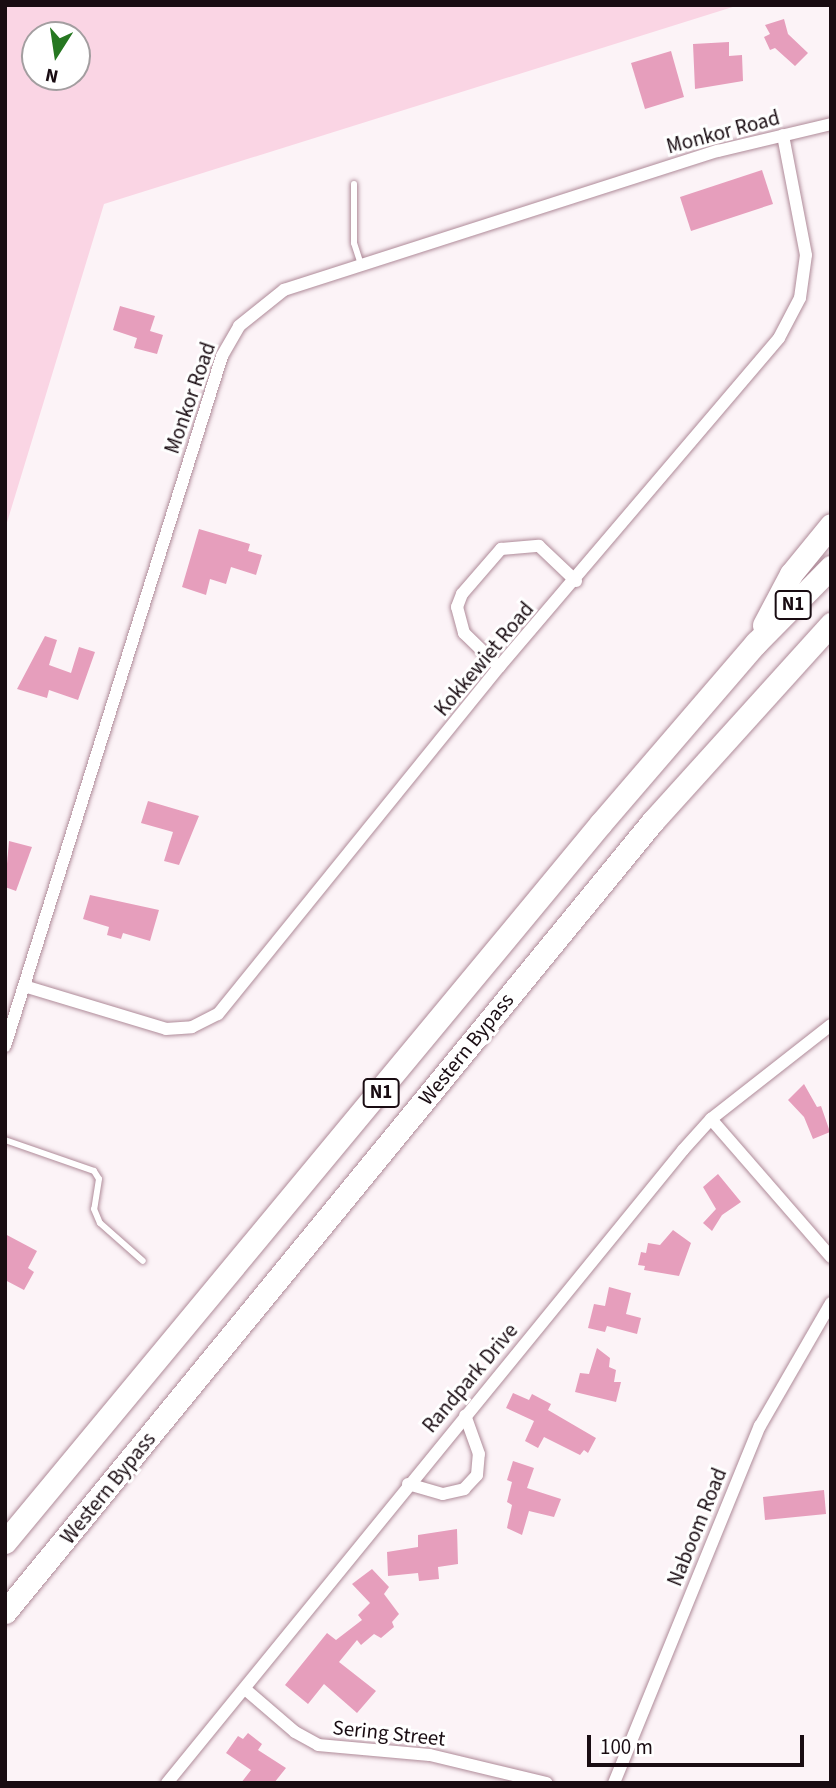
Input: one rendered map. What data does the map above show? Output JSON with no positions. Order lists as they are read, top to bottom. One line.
{"streets":{"highway":["N1","Western Bypass"],"street":["Monkor Road","Kokkewiet Road","Randpark Drive","Naboom Road","Sering Street"]},"crossings":[["Monkor Road","Kokkewiet Road"],["Randpark Drive","Sering Street"]],"scale_bar":"100 m","north":"bottom"}
